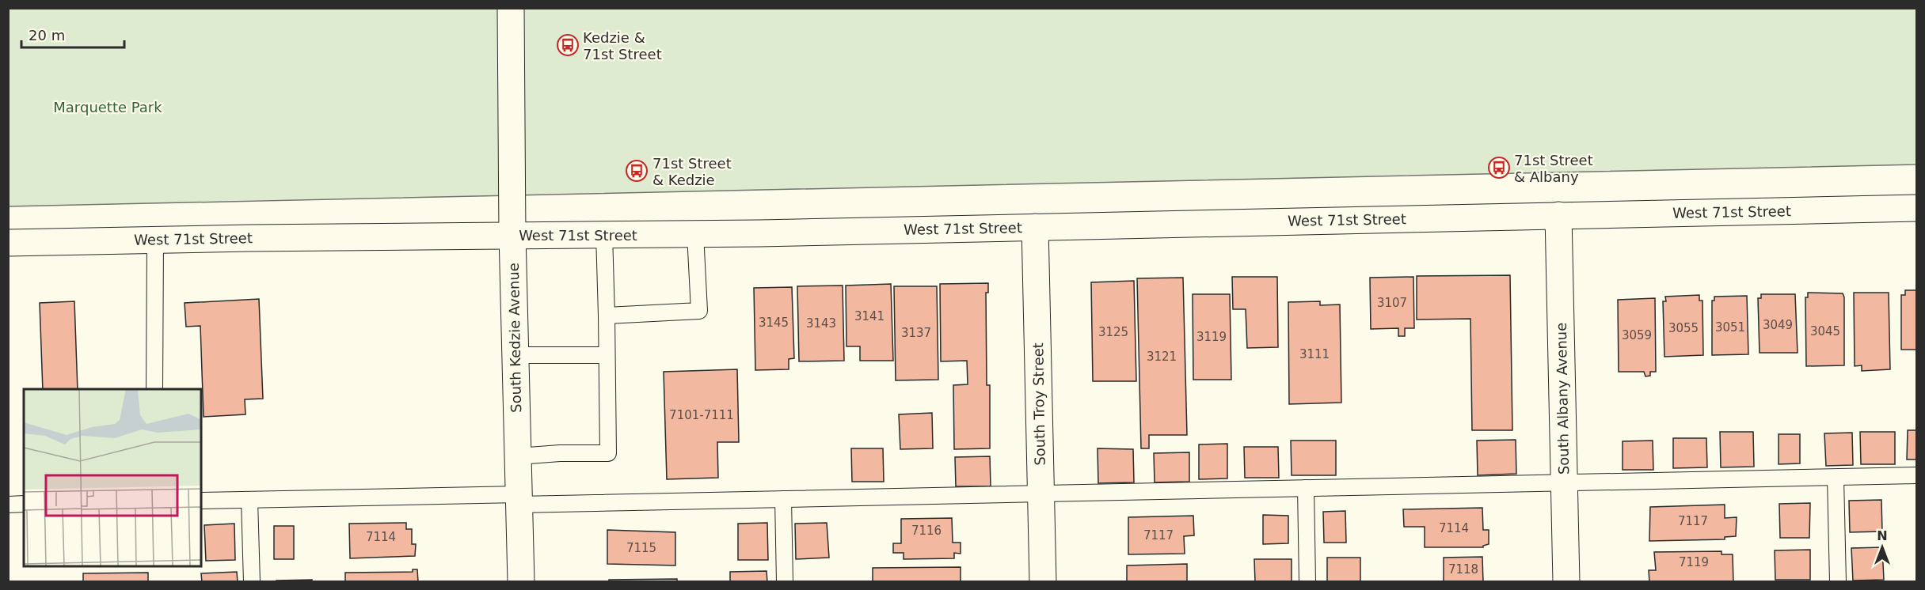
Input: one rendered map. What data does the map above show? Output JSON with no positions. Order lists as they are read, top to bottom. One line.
{"streets":{"main road":["West 71st Street","South Kedzie Avenue","South Albany Avenue","South Troy Street"]},"crossings":[["West 71st Street","South Kedzie Avenue"],["West 71st Street","South Albany Avenue"],["West 71st Street","South Troy Street"]],"parks":["Marquette Park"],"places":{"bus stop":["Kedzie & 71st Street","71st Street & Albany","71st Street & Kedzie"]},"house_numbers":["3107","3141","3145","3143","3049","3051","3055","3045","3125","3137","3059","3119","3111","3121","7101-7111","7117","7114","7116","7117","7114","7115","7119","7118"],"scale_bar":"20 m","north":"top"}
